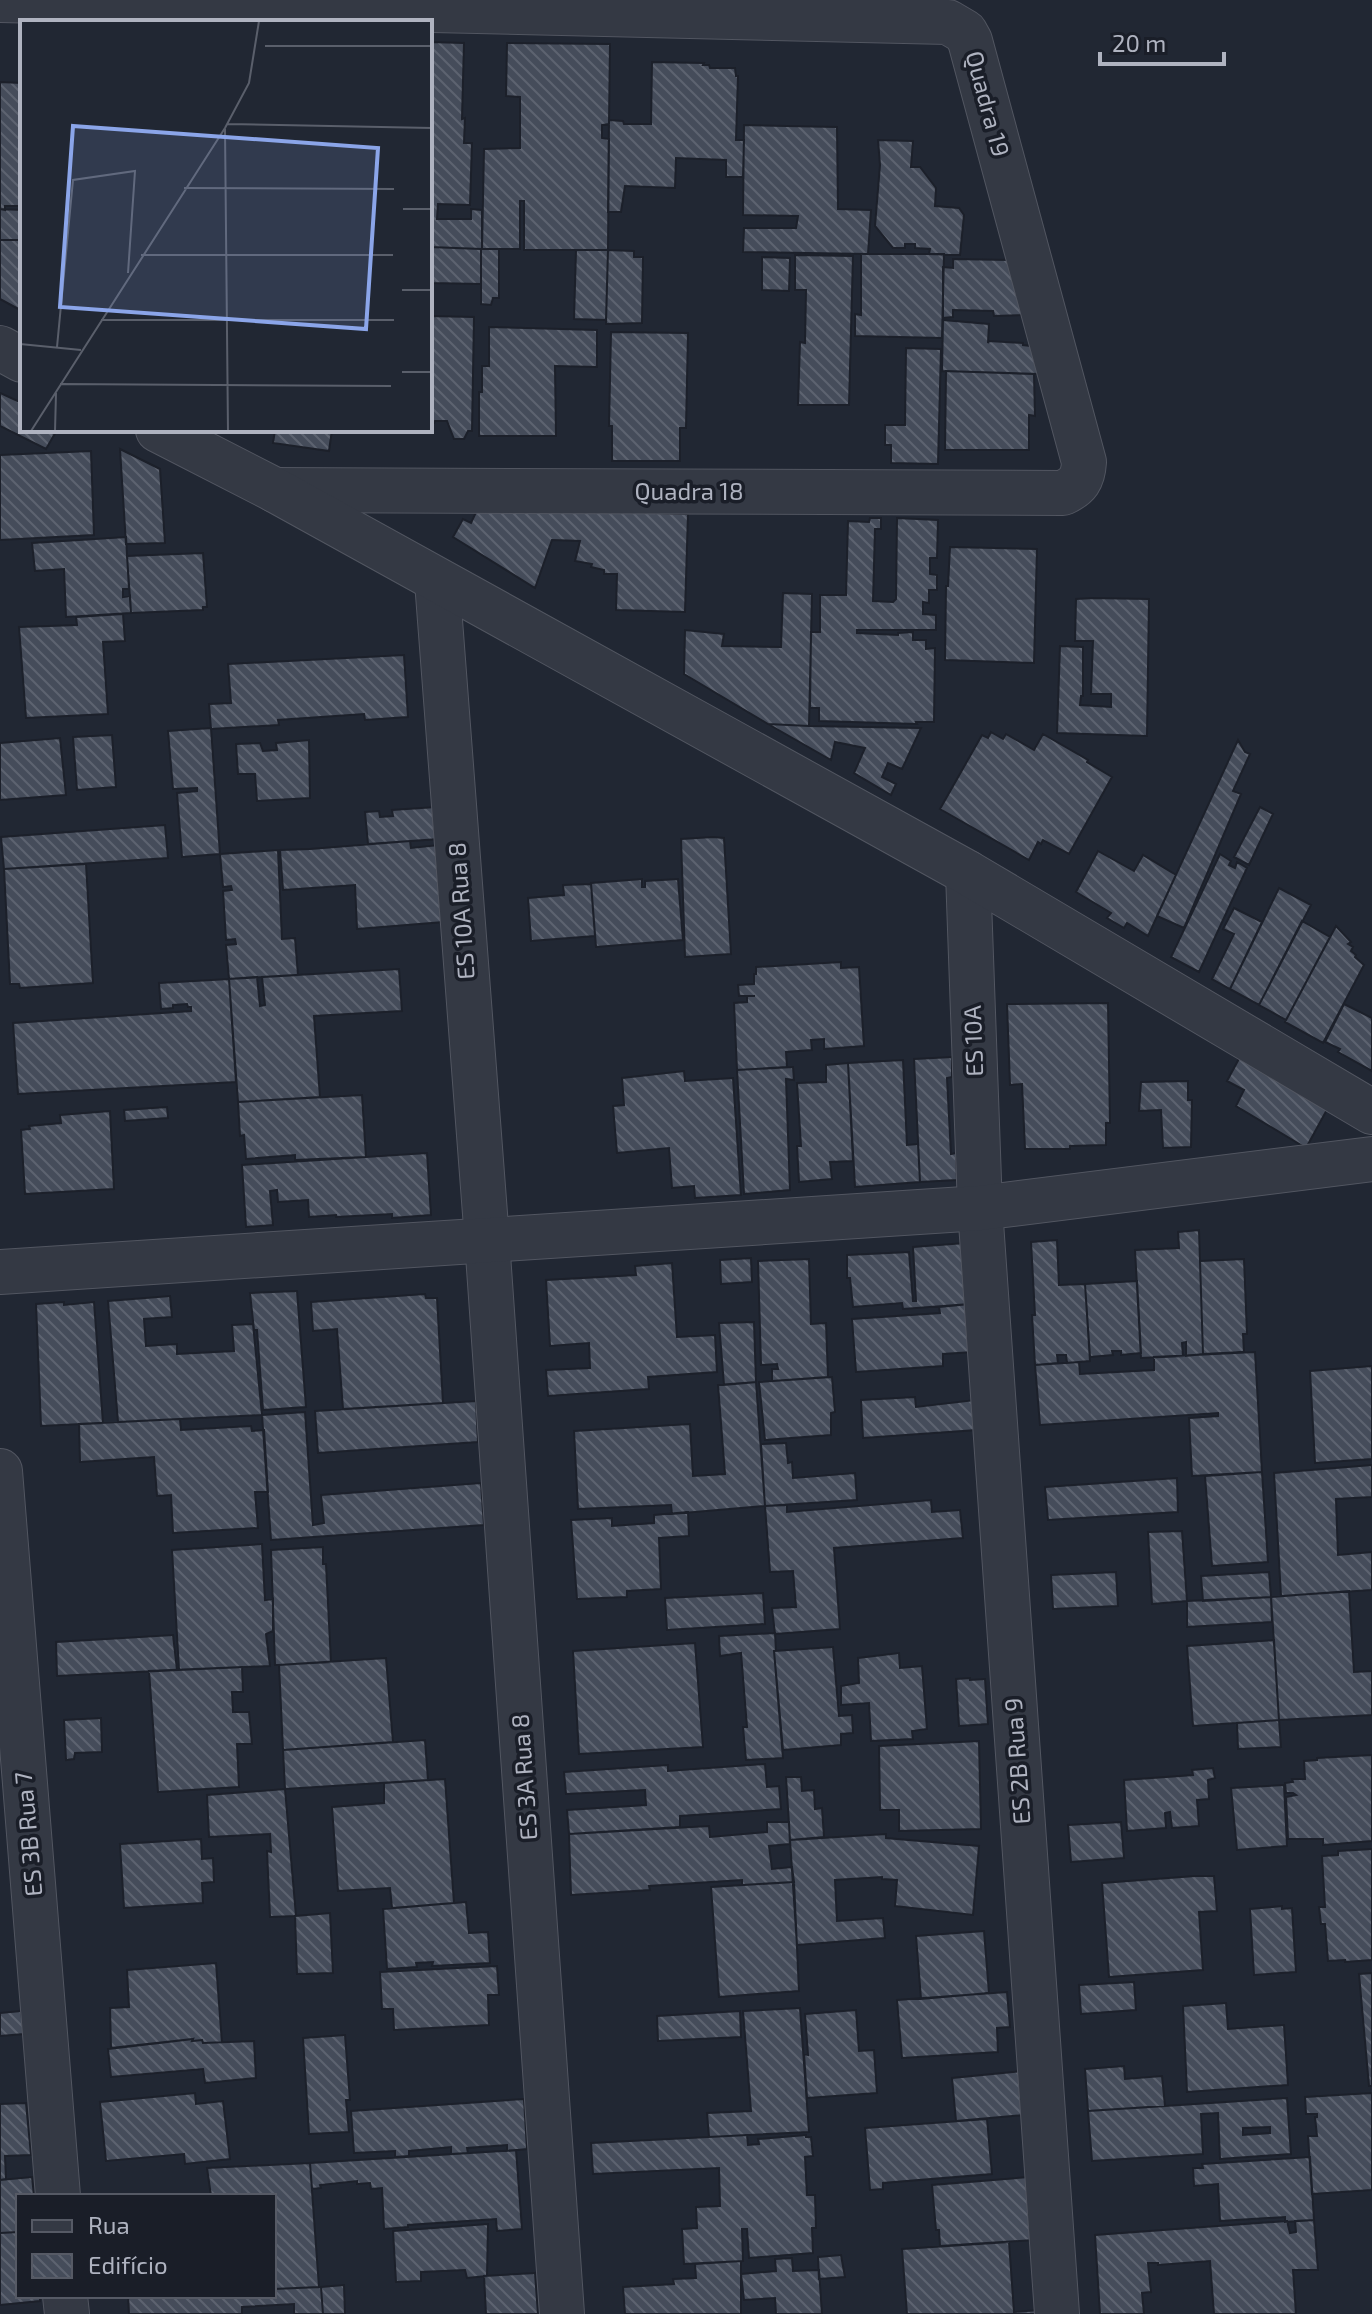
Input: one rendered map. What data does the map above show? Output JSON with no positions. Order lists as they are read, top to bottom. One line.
{"streets":{"street":["Quadra 19","Quadra 18","ES 10A Rua 8","ES 10A","ES 2B Rua 9","ES 3A Rua 8","ES 3B Rua 7"]},"crossings":[["Quadra 19","Quadra 18"],["ES 10A Rua 8","ES 3A Rua 8"],["ES 10A","ES 2B Rua 9"]],"legend":["Rua","Edifício"],"scale_bar":"20 m"}
